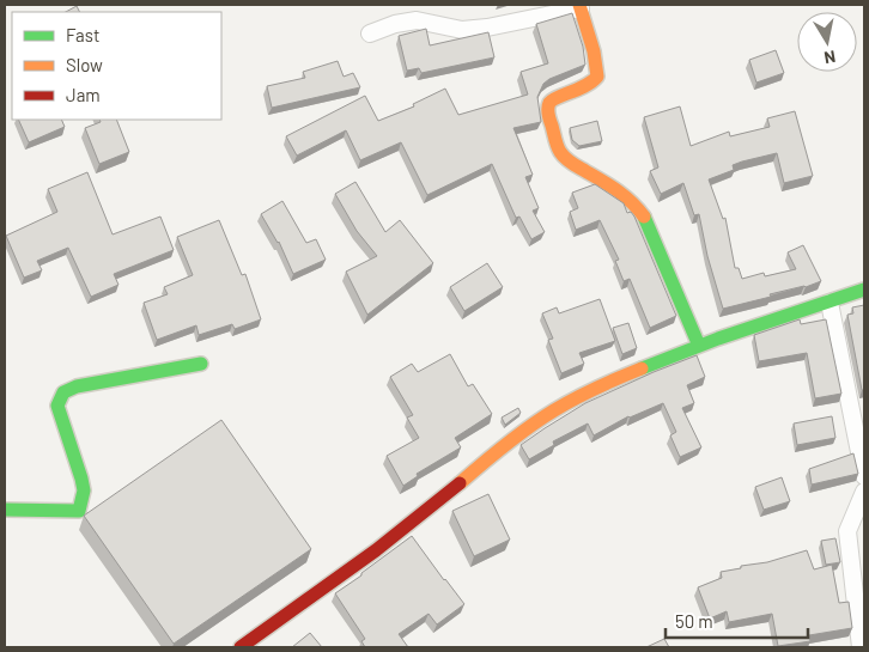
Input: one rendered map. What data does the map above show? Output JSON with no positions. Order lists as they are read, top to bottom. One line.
{"legend":["Fast","Slow","Jam"],"scale_bar":"50 m","north":"bottom"}
